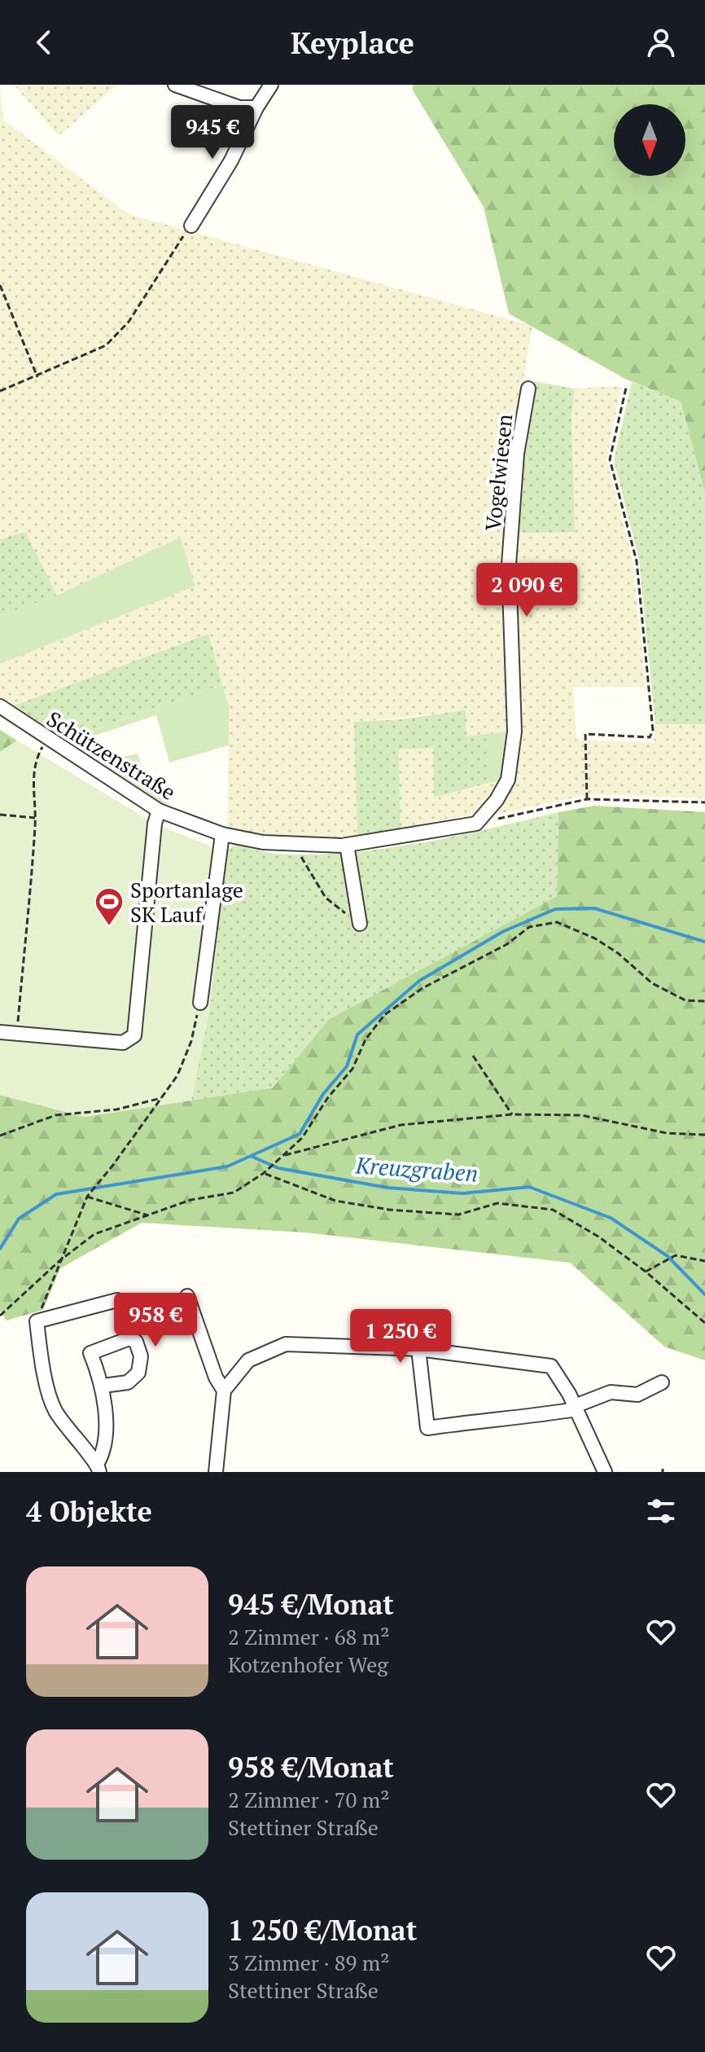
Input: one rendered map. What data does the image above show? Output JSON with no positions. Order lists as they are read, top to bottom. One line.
{"streets":{"street":["Vogelwiesen","Schützenstraße"]},"crossings":[["Vogelwiesen","Schützenstraße"]],"water":["Kreuzgraben"],"places":{"sports":["Sportanlage SK Lauf"]},"north":"bottom","page":{"header":"Keyplace","price":["945 €","2 090 €","958 €","1 250 €"],"heading":"4 Objekte","list":[{"name":"945 €/Monat","note":"2 Zimmer · 68 m² · Kotzenhofer Weg"},{"name":"958 €/Monat","note":"2 Zimmer · 70 m² · Stettiner Straße"},{"name":"1 250 €/Monat","note":"3 Zimmer · 89 m² · Stettiner Straße"}]}}
